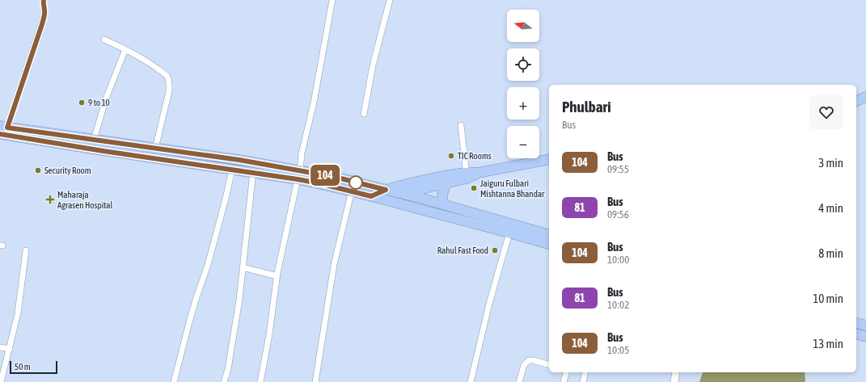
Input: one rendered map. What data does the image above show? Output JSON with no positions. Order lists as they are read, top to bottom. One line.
{"places":{"other":["9 to 10","TIC Rooms","Security Room","Jaiguru Fulbari Mishtanna Bhandar","Rahul Fast Food"],"health":["Maharaja Agrasen Hospital"]},"lines":["bus line 104"],"scale_bar":"50 m","north":"left","page":{"on_map":"104","map_buttons":["+","−"],"heading":["Phulbari","Bus"],"list":[{"mark":"104","name":"Bus","note":"09:55","value":"3 min"},{"mark":"81","name":"Bus","note":"09:56","value":"4 min"},{"mark":"104","name":"Bus","note":"10:00","value":"8 min"},{"mark":"81","name":"Bus","note":"10:02","value":"10 min"},{"mark":"104","name":"Bus","note":"10:05","value":"13 min"}],"scale":"50 m"}}
